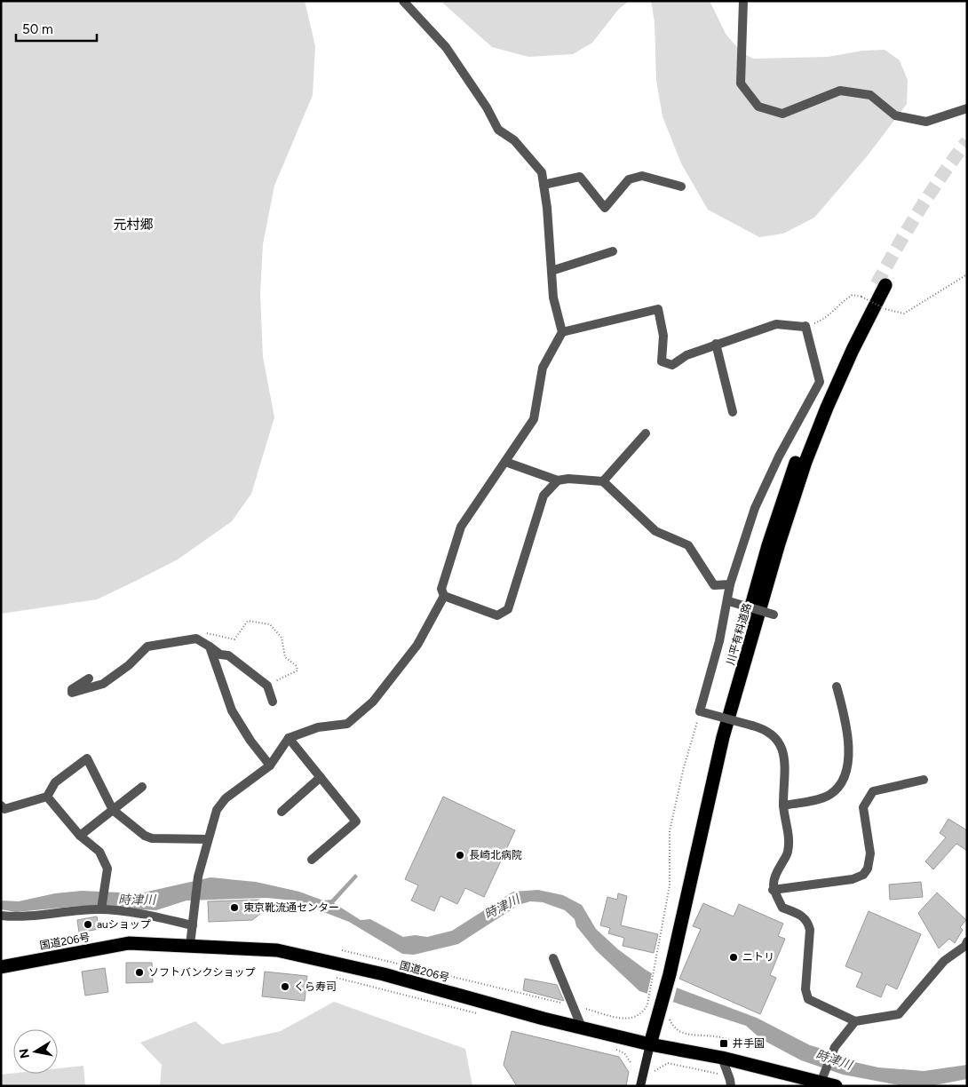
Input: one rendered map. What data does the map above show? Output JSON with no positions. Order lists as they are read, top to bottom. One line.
{"streets":{"highway":["川平有料道路","国道206号"]},"crossings":[["川平有料道路","国道206号"]],"districts":["元村郷"],"water":["時津川"],"places":{"other":["長崎北病院","東京靴流通センター","auショップ","ニトリ","ソフトバンクショップ","くら寿司"],"transit":["井手園"]},"scale_bar":"50 m","north":"left"}
